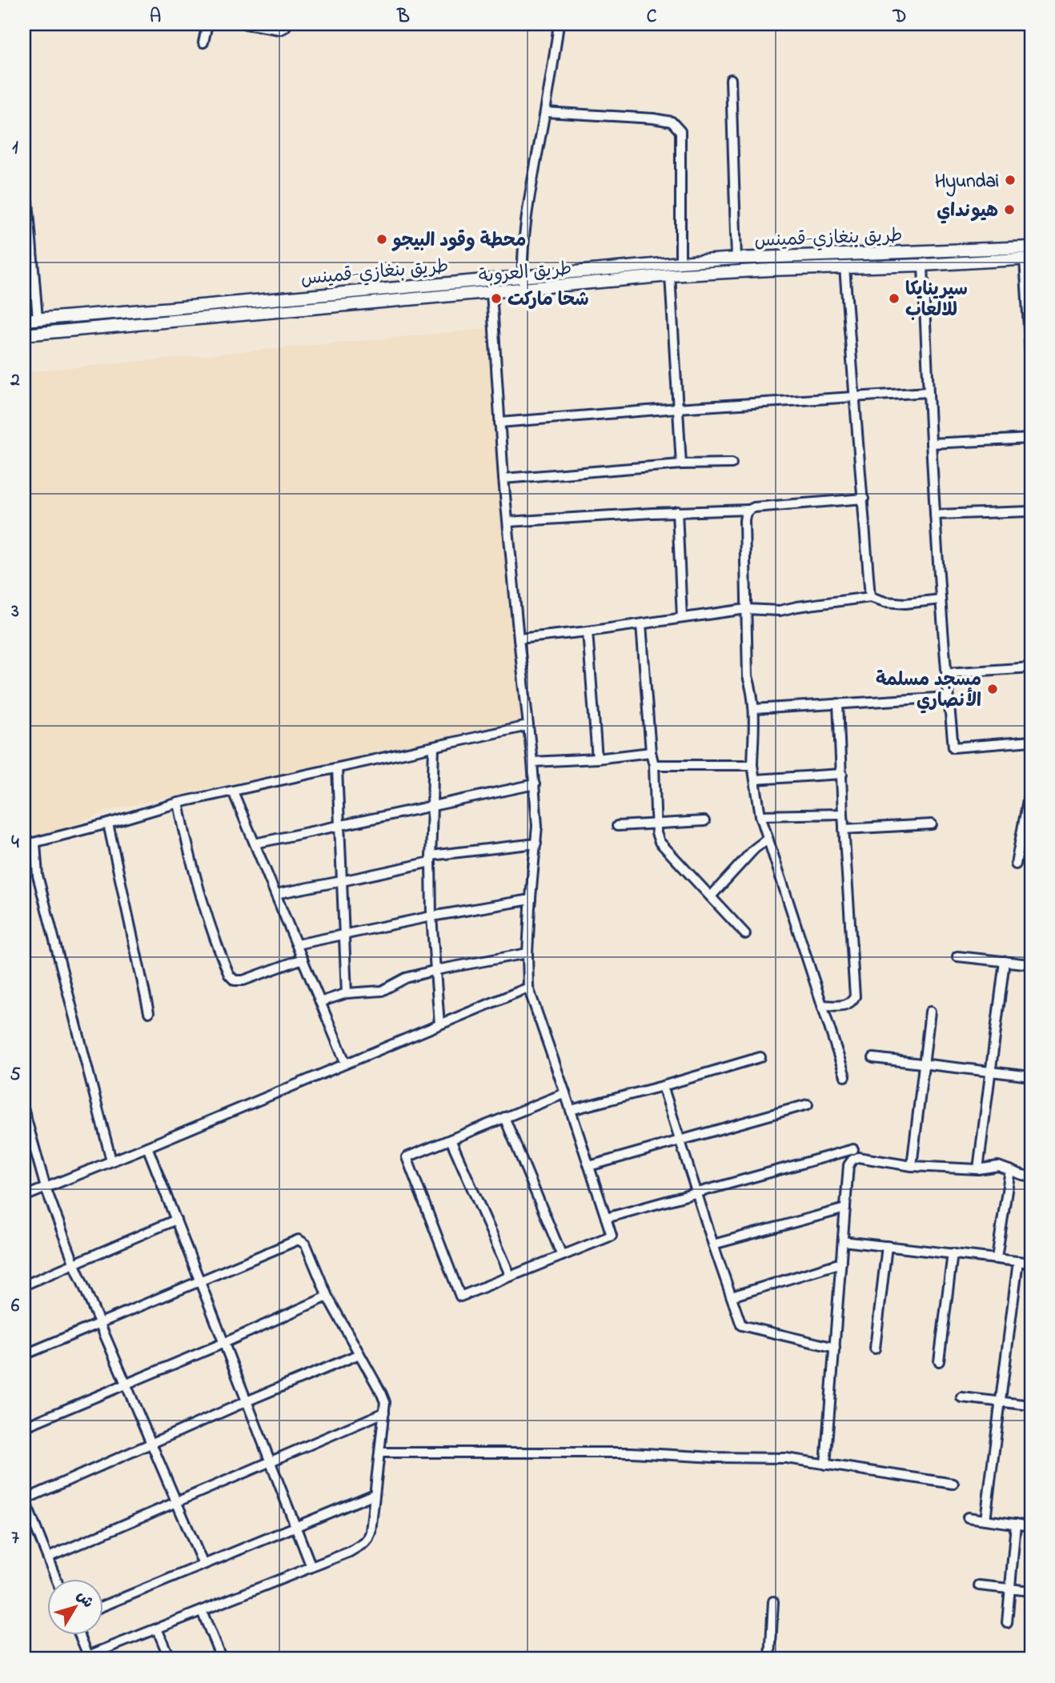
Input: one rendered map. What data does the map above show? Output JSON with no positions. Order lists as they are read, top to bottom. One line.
{"streets":{"main road":["طريق بنغازي-قمينس","طريق العروبة"]},"places":["Hyundai","هيونداي","محطة وقود البيجو","شحا ماركت","سيرينايكا للالعاب","مسجد مسلمة الأنصاري"],"north":"top right","grid":{"columns":["A","B","C","D"],"rows":["1","2","3","4","5","6","7"]}}
